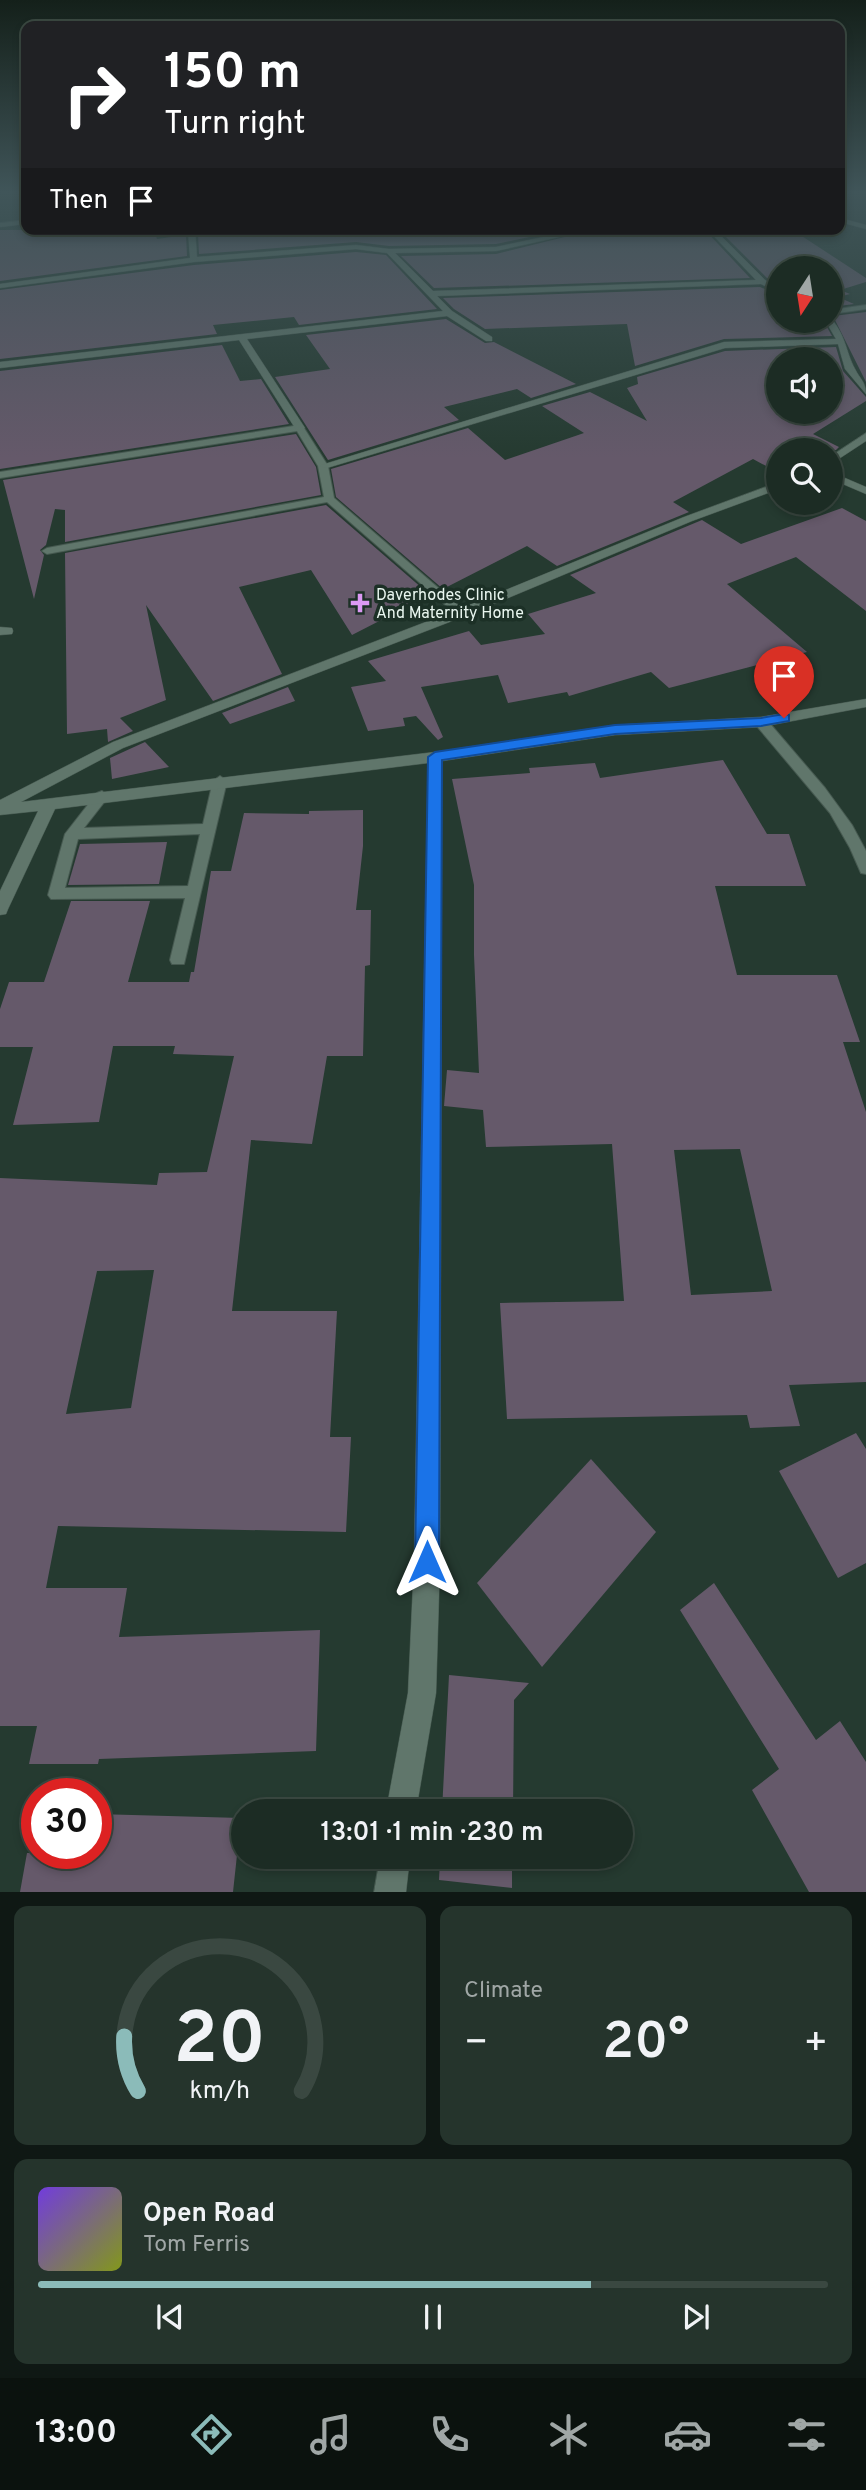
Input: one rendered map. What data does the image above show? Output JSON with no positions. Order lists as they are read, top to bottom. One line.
{"places":{"health":["Daverhodes Clinic And Maternity Home"]},"north":"bottom","page":{"turn":["150 m","Turn right"],"then":"Then","limit":"30","trip":"13:01 · 1 min · 230 m","tile":"Climate","heat":["−","20°","+"],"song":["Open Road","Tom Ferris"],"tabs":"13:00","gauge":["20","km/h"]}}
